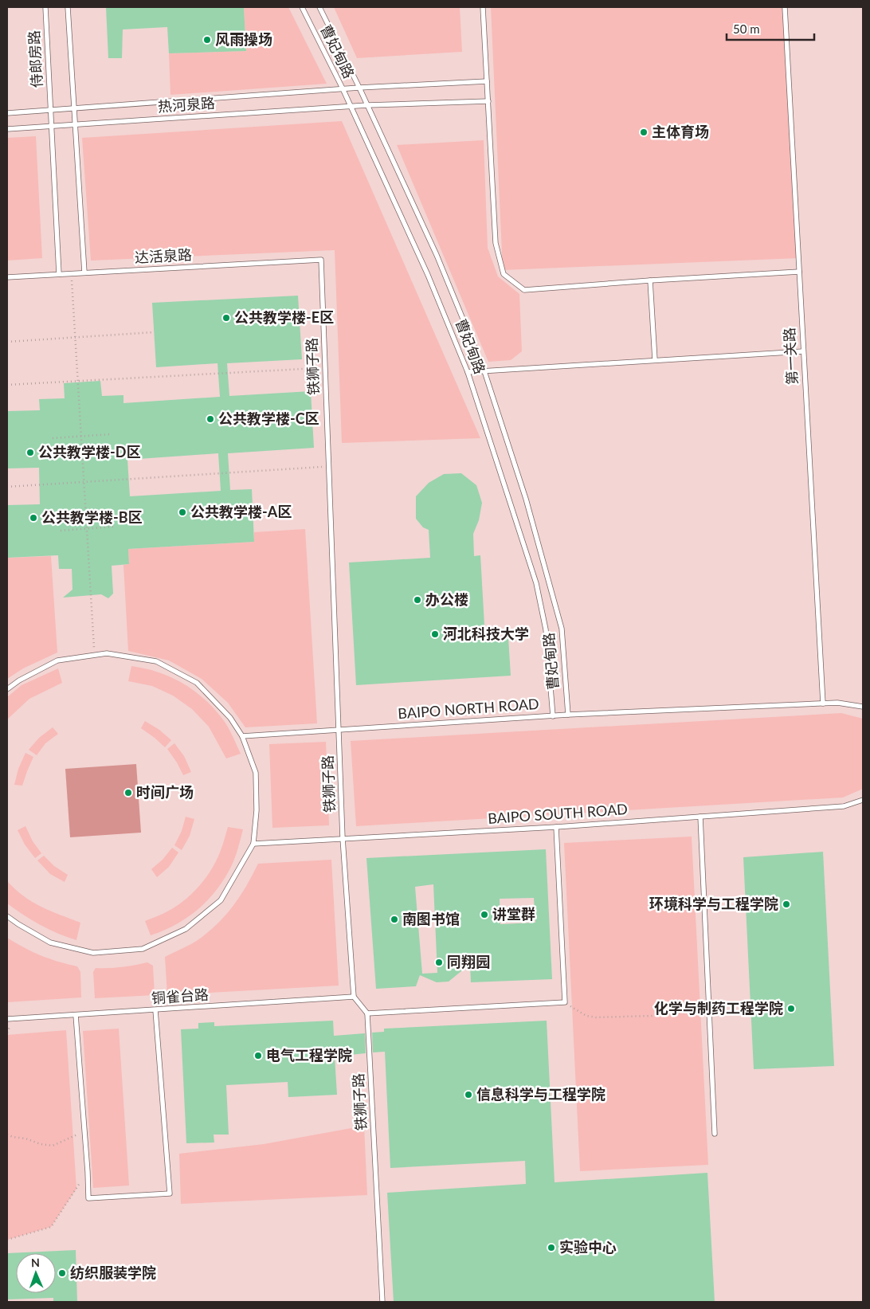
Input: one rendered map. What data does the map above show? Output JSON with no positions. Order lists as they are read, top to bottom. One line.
{"streets":{"lane":["曹妃甸路","侍郎房路","热河泉路","达活泉路","第一关路","铁狮子路","BAIPO NORTH ROAD","BAIPO SOUTH ROAD","铜雀台路"]},"crossings":[["曹妃甸路","热河泉路"],["曹妃甸路","BAIPO NORTH ROAD"],["侍郎房路","热河泉路"],["侍郎房路","达活泉路"],["达活泉路","铁狮子路"],["第一关路","BAIPO NORTH ROAD"],["铁狮子路","BAIPO NORTH ROAD"],["铁狮子路","BAIPO SOUTH ROAD"],["铁狮子路","铜雀台路"]],"places":["风雨操场","主体育场","公共教学楼-E区","公共教学楼-C区","公共教学楼-D区","公共教学楼-A区","公共教学楼-B区","办公楼","河北科技大学","时间广场","环境科学与工程学院","讲堂群","南图书馆","同翔园","化学与制药工程学院","电气工程学院","信息科学与工程学院","实验中心","纺织服装学院"],"scale_bar":"50 m","north":"top"}
